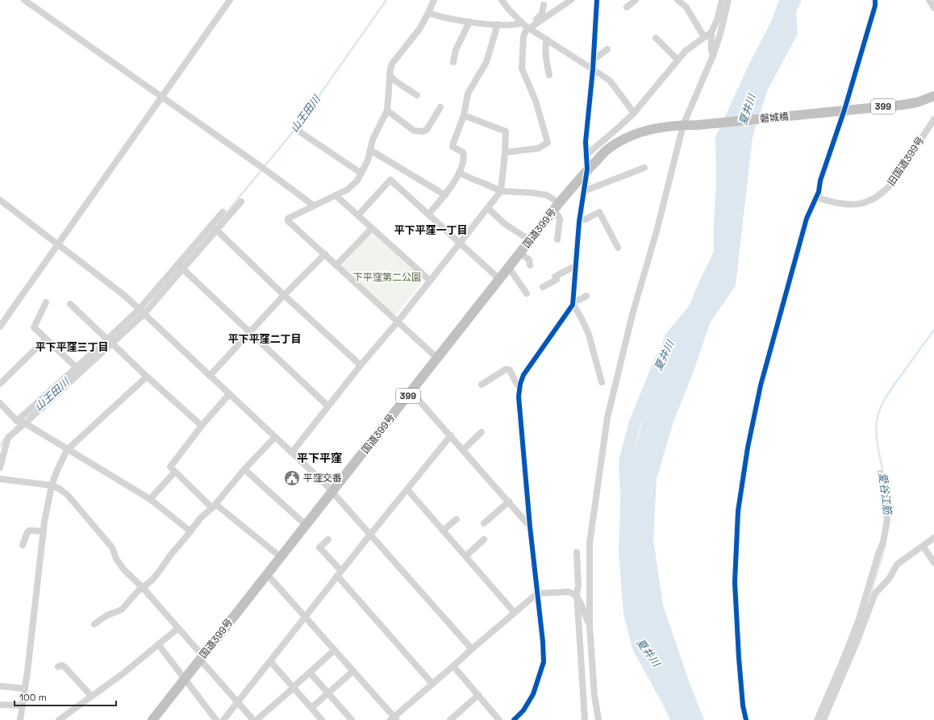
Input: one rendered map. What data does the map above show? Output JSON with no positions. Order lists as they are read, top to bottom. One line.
{"streets":{"highway":["399","磐城橋","国道399号"],"street":["旧国道399号"]},"crossings":[["399","磐城橋"],["磐城橋","国道399号"]],"districts":["平下平窪一丁目","平下平窪二丁目","平下平窪三丁目","平下平窪"],"water":["夏井川","山王田川","愛谷江筋"],"parks":["下平窪第二公園"],"places":{"public building":["平窪交番"]},"scale_bar":"100 m"}
